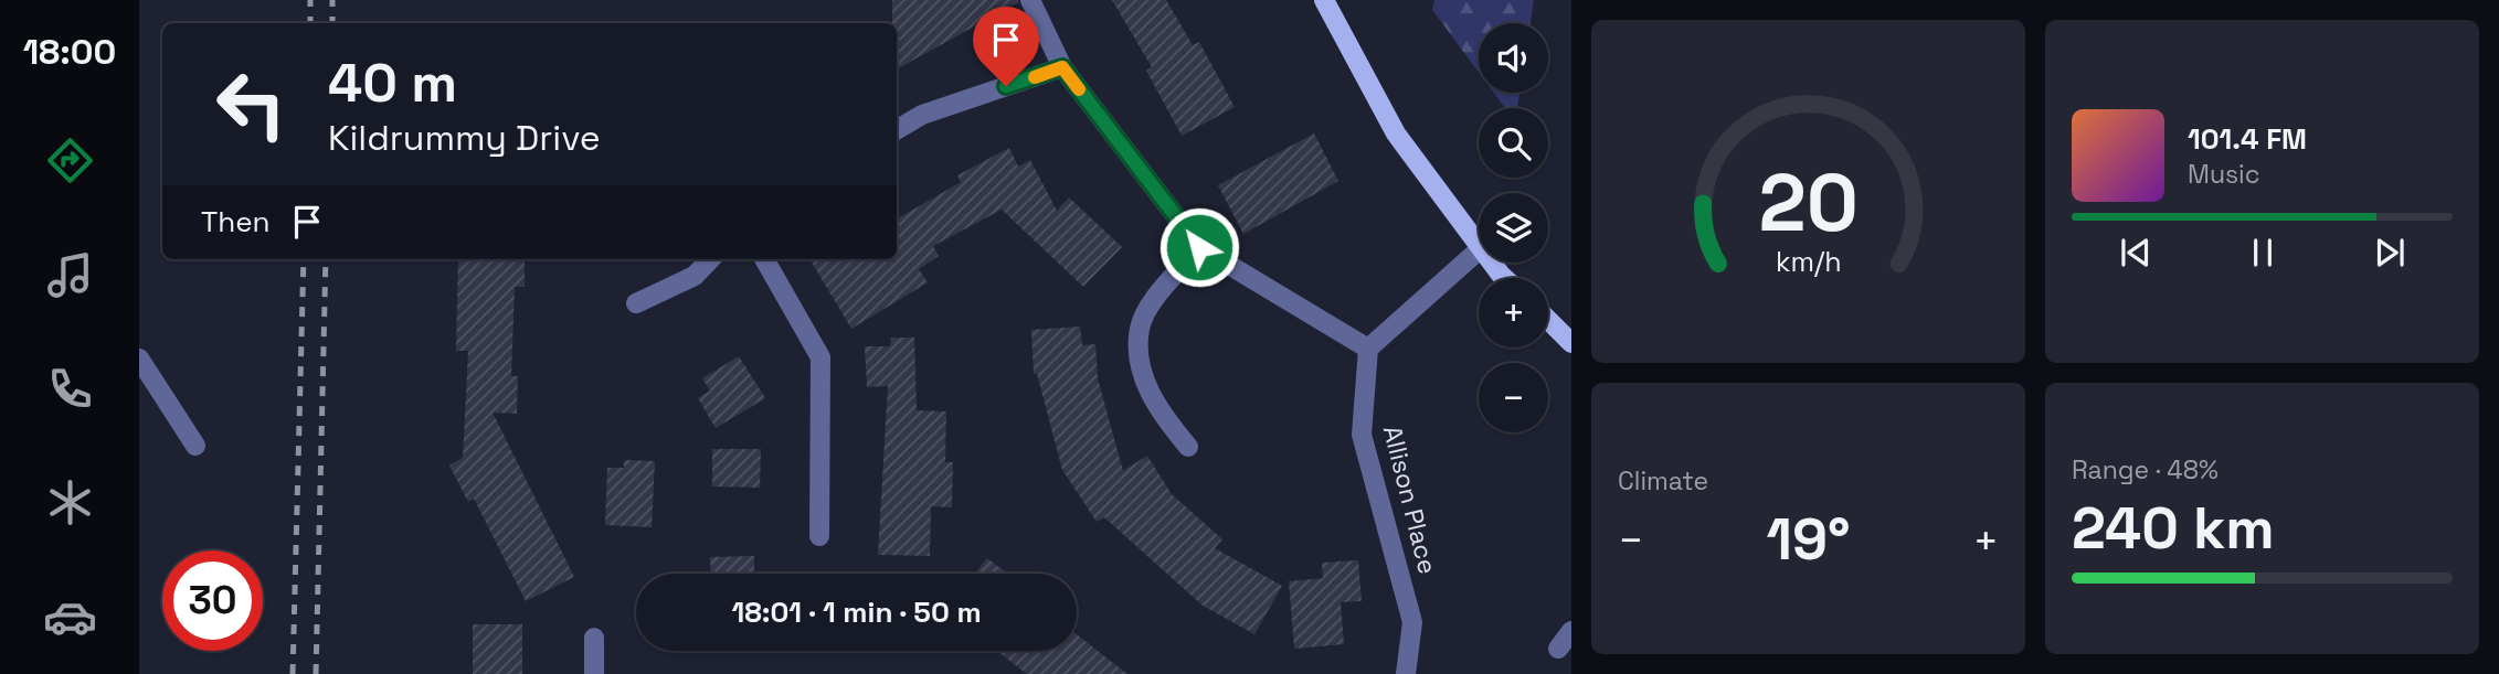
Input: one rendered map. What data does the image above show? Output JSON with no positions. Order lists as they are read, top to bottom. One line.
{"streets":{"street":["Allison Place"]},"page":{"tabs":"18:00","map_buttons":["+","−"],"turn":["40 m","Kildrummy Drive"],"song":["101.4 FM","Music"],"then":"Then","tile":["Climate",["Range · 48%","240 km"]],"heat":["−","19°","+"],"limit":"30","trip":"18:01 · 1 min · 50 m","gauge":["20","km/h"]}}
